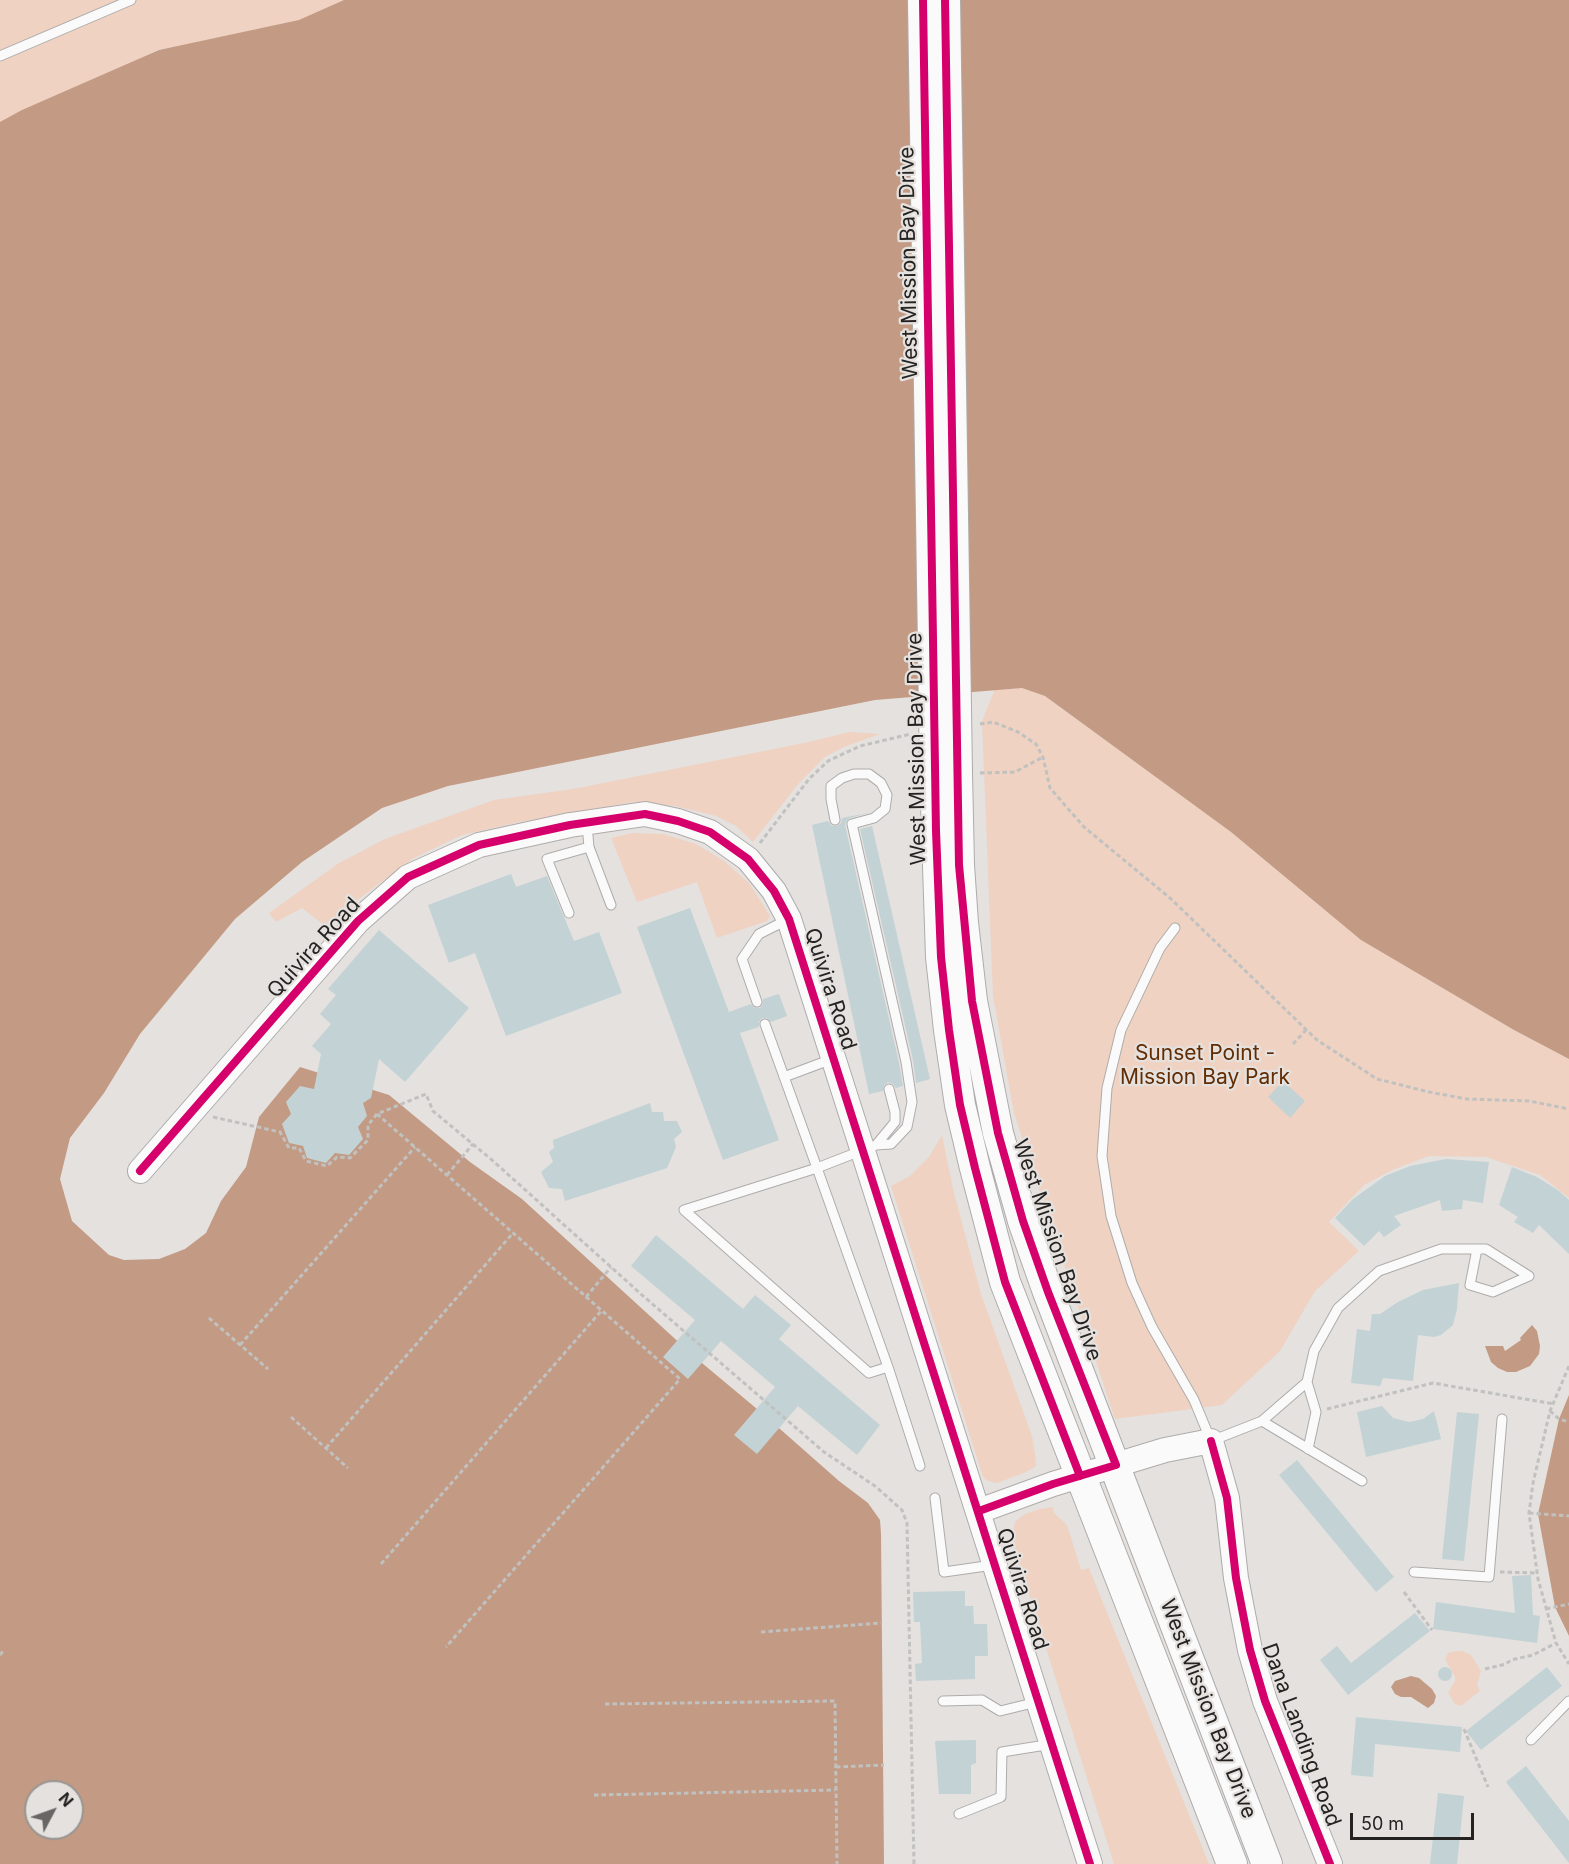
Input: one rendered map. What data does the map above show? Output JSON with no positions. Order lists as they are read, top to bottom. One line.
{"streets":{"main road":["West Mission Bay Drive"],"street":["Quivira Road","Dana Landing Road"]},"parks":["Sunset Point - Mission Bay Park"],"scale_bar":"50 m","north":"top right"}
